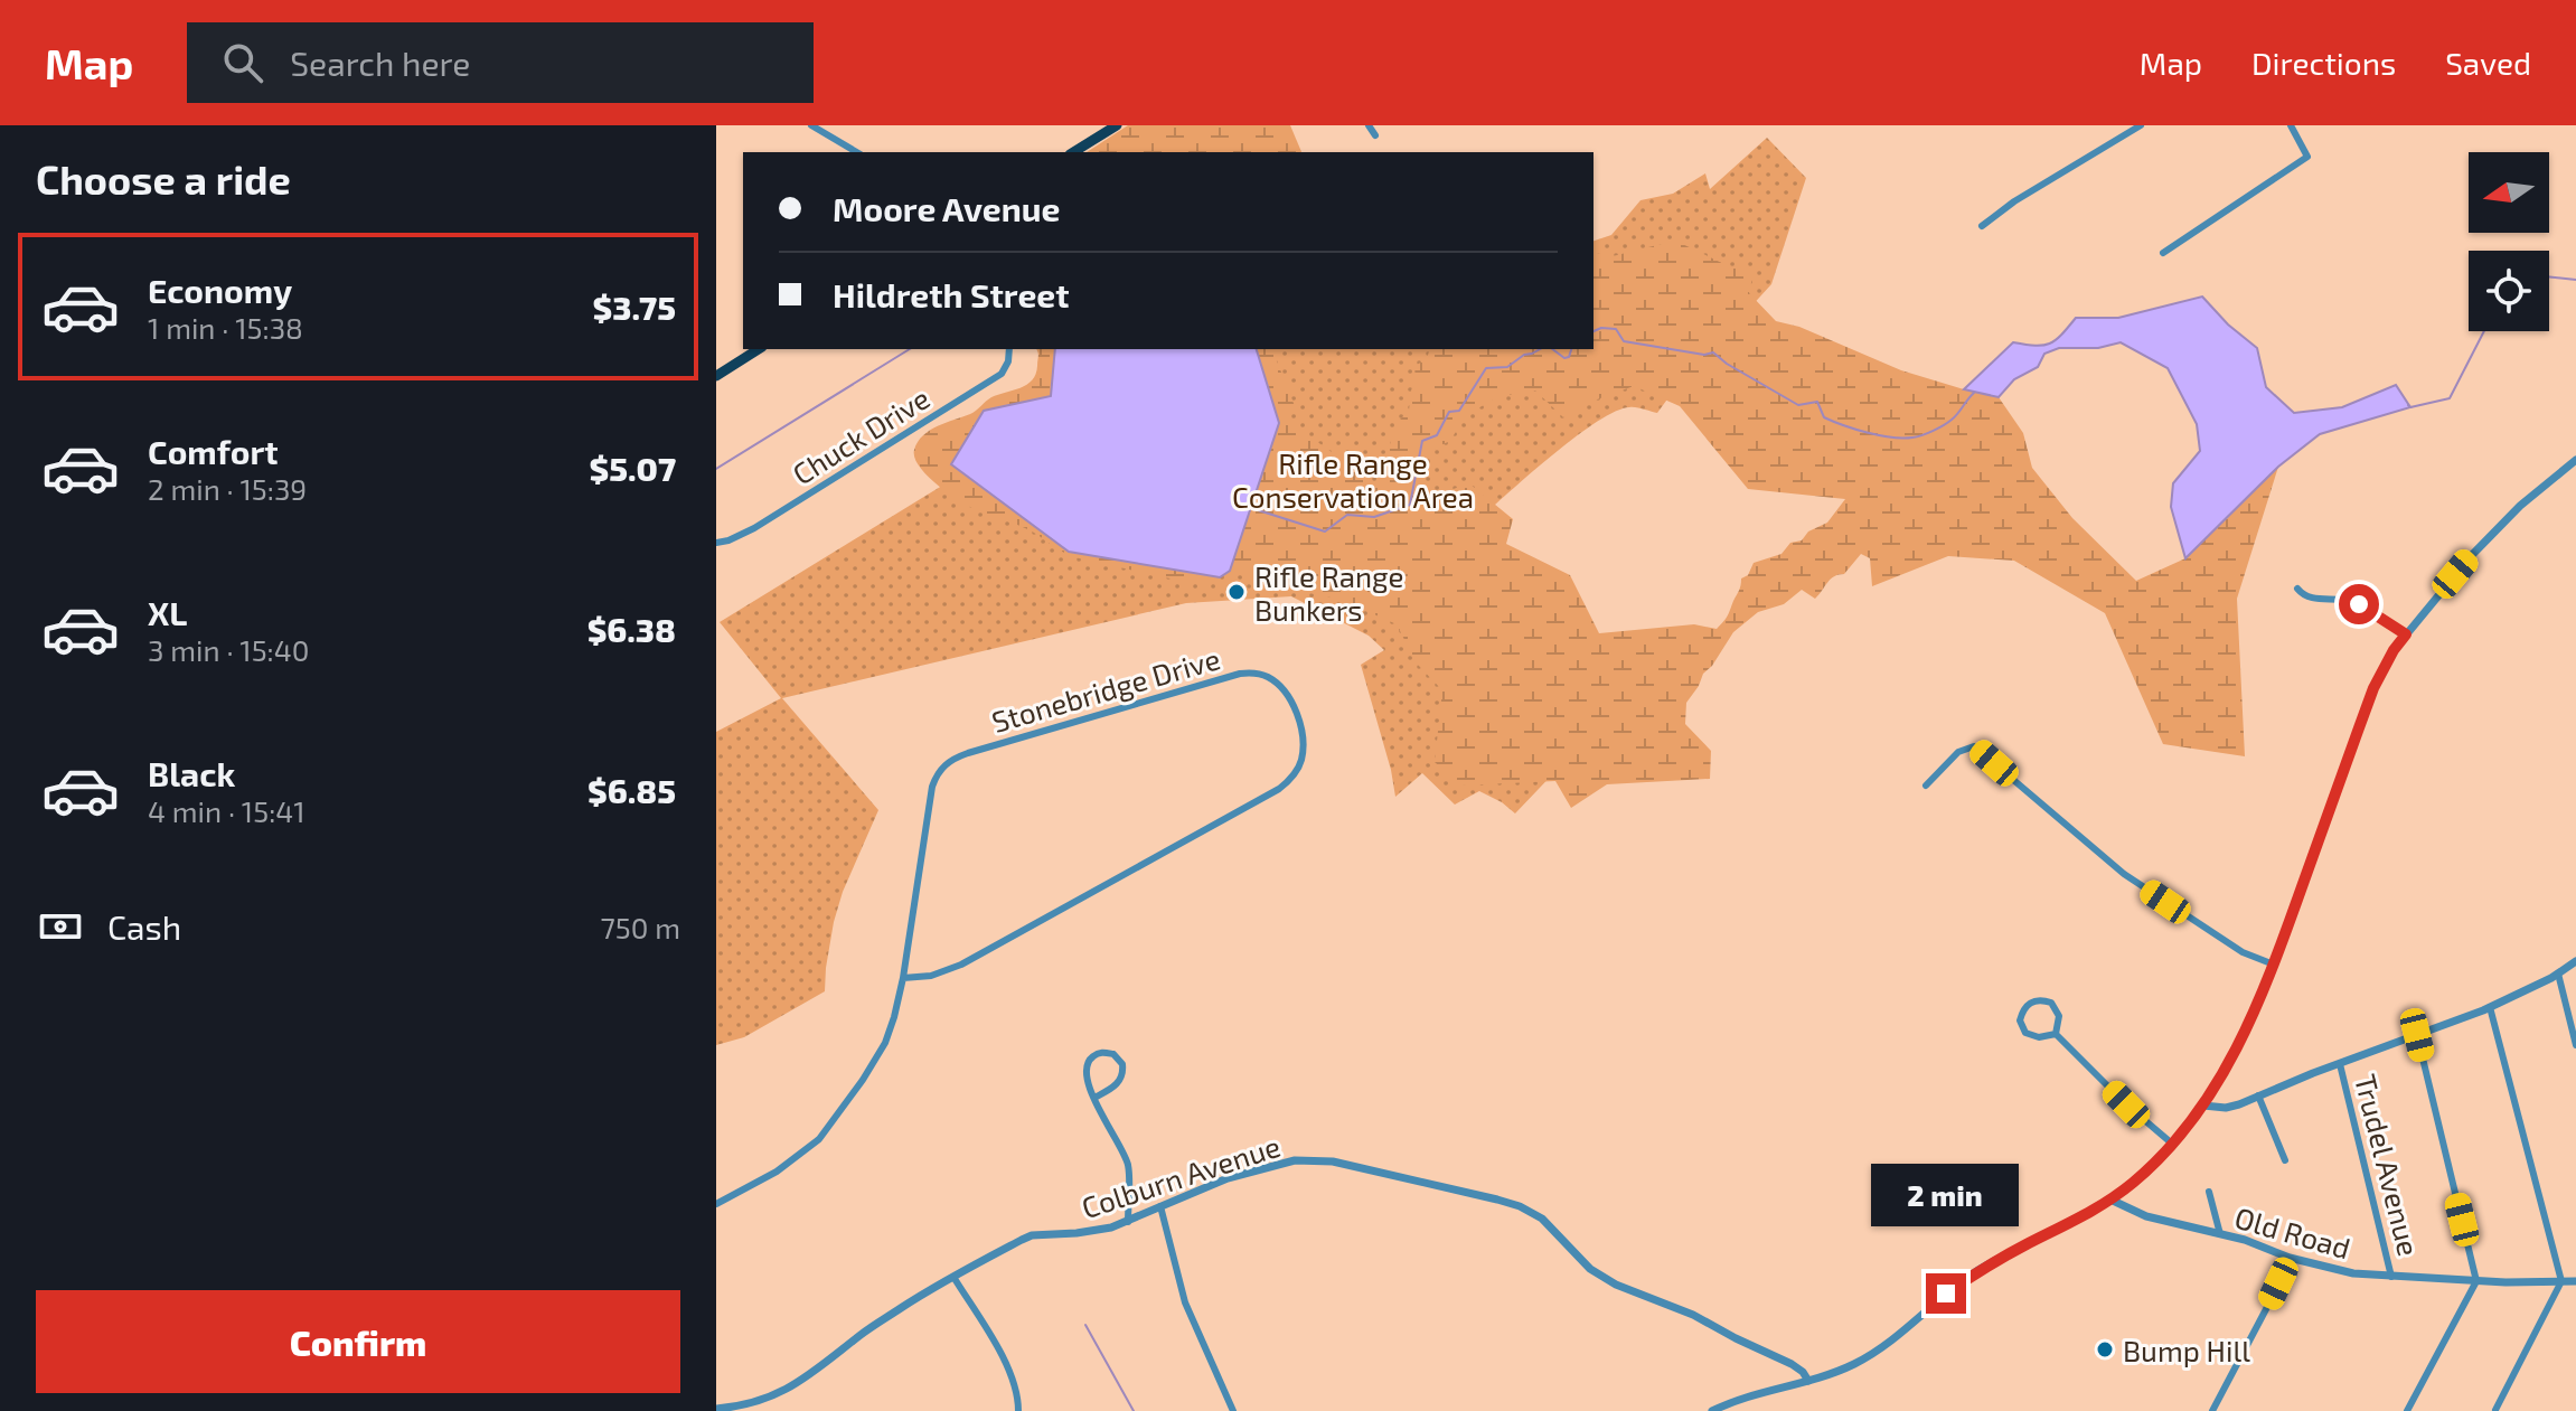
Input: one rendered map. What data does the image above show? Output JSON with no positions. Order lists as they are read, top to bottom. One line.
{"streets":{"street":["Chuck Drive","Stonebridge Drive","Trudel Avenue","Colburn Avenue","Old Road"]},"crossings":[["Trudel Avenue","Old Road"]],"parks":["Rifle Range Conservation Area"],"places":["Rifle Range Bunkers","Bump Hill"],"north":"left","page":{"header":"Map","search":"Search here","nav":["Map","Directions","Saved"],"heading":"Choose a ride","banner":["Moore Avenue","Hildreth Street"],"list":[{"name":"Economy","note":"1 min · 15:38","value":"$3.75"},{"name":"Comfort","note":"2 min · 15:39","value":"$5.07"},{"name":"XL","note":"3 min · 15:40","value":"$6.38"},{"name":"Black","note":"4 min · 15:41","value":"$6.85"}],"pay":["Cash","750 m"],"bubble":"2 min","buttons":"Confirm"}}
